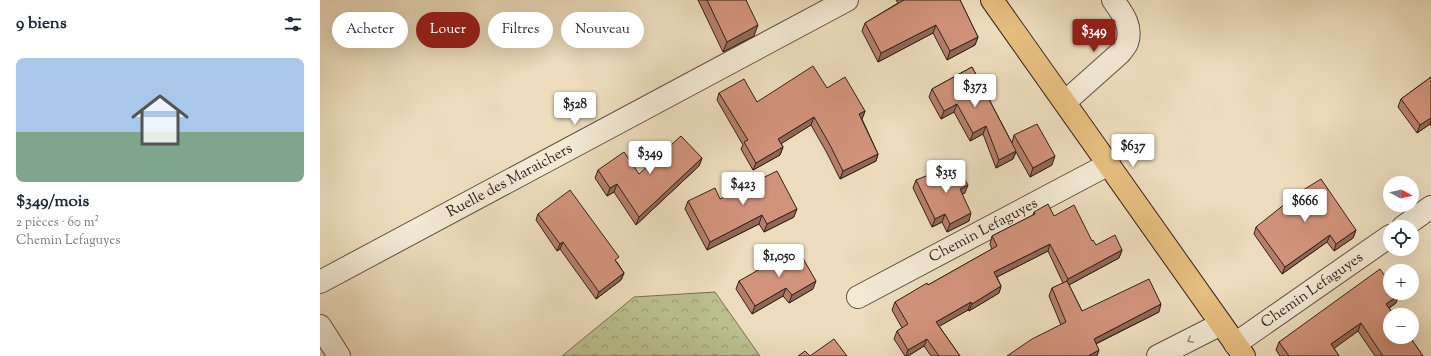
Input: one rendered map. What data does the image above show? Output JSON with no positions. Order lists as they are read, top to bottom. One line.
{"streets":{"main road":["Chemin Lefaguyes"],"street":["Ruelle des Maraichers"]},"north":"right","page":{"heading":"9 biens","chip":["Acheter","Louer","Filtres","Nouveau"],"price":["$349","$373","$528","$637","$349","$315","$423","$666","$1,050"],"list":[{"name":"$349/mois","note":"2 pièces · 60 m² · Chemin Lefaguyes"}],"map_buttons":["+","−"]}}
